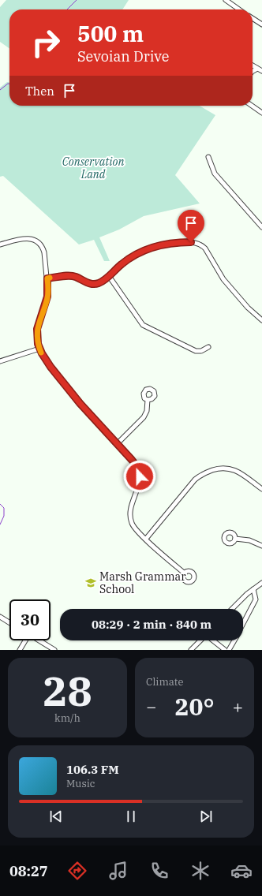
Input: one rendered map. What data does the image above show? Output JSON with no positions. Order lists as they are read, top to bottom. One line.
{"parks":["Conservation Land"],"places":{"school or university":["Marsh Grammar School"]},"page":{"turn":["500 m","Sevoian Drive"],"then":"Then","limit":"30","trip":"08:29 · 2 min · 840 m","tile":[["28","km/h"],"Climate"],"heat":["−","20°","+"],"song":["106.3 FM","Music"],"tabs":"08:27"}}
